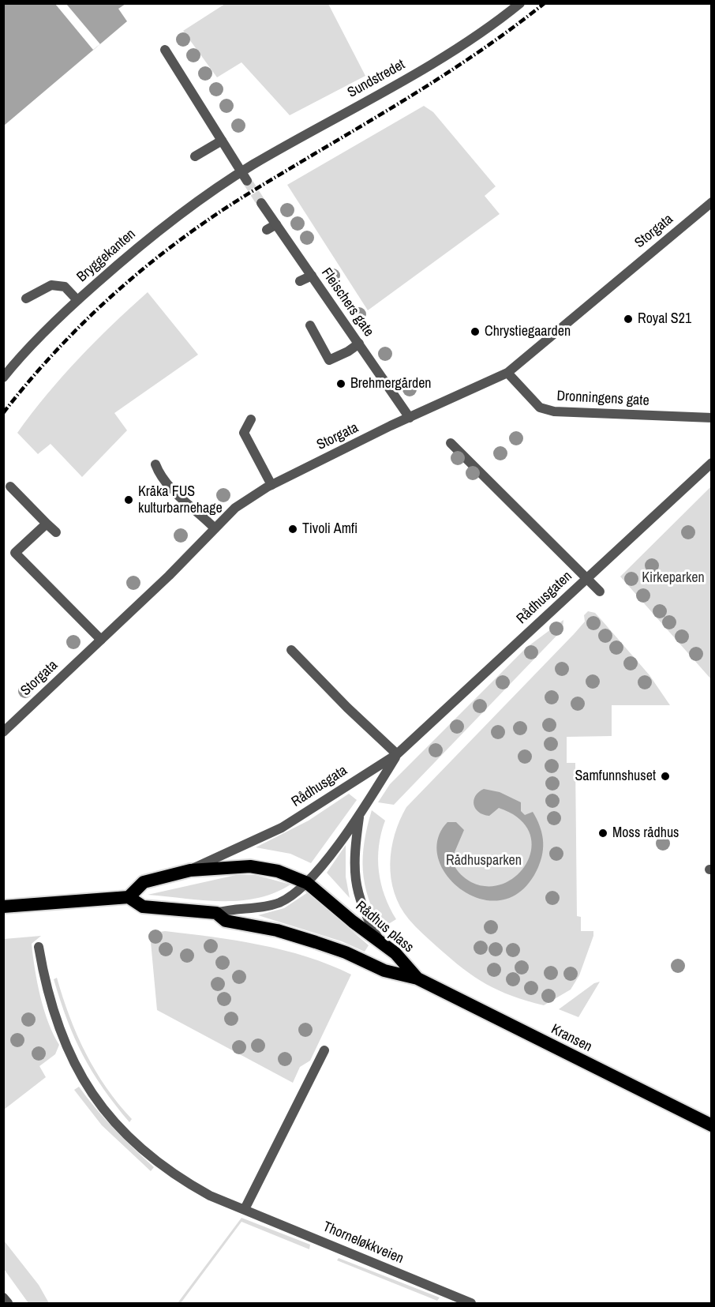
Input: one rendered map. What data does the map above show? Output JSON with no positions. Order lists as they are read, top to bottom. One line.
{"streets":{"highway":["Rådhus plass","Kransen"],"street":["Sundstredet","Storgata","Bryggekanten","Fleischers gate","Dronningens gate","Rådhusgaten","Rådhusgata","Thorneløkkveien"]},"crossings":[["Sundstredet","Bryggekanten"],["Storgata","Fleischers gate"],["Storgata","Dronningens gate"],["Rådhusgaten","Rådhusgata"],["Rådhusgata","Rådhus plass"],["Rådhus plass","Kransen"]],"parks":["Kirkeparken","Rådhusparken"],"places":["Royal S21","Chrystiegaarden","Brehmergården","Kråka FUS kulturbarnehage","Tivoli Amfi","Samfunnshuset","Moss rådhus"]}
